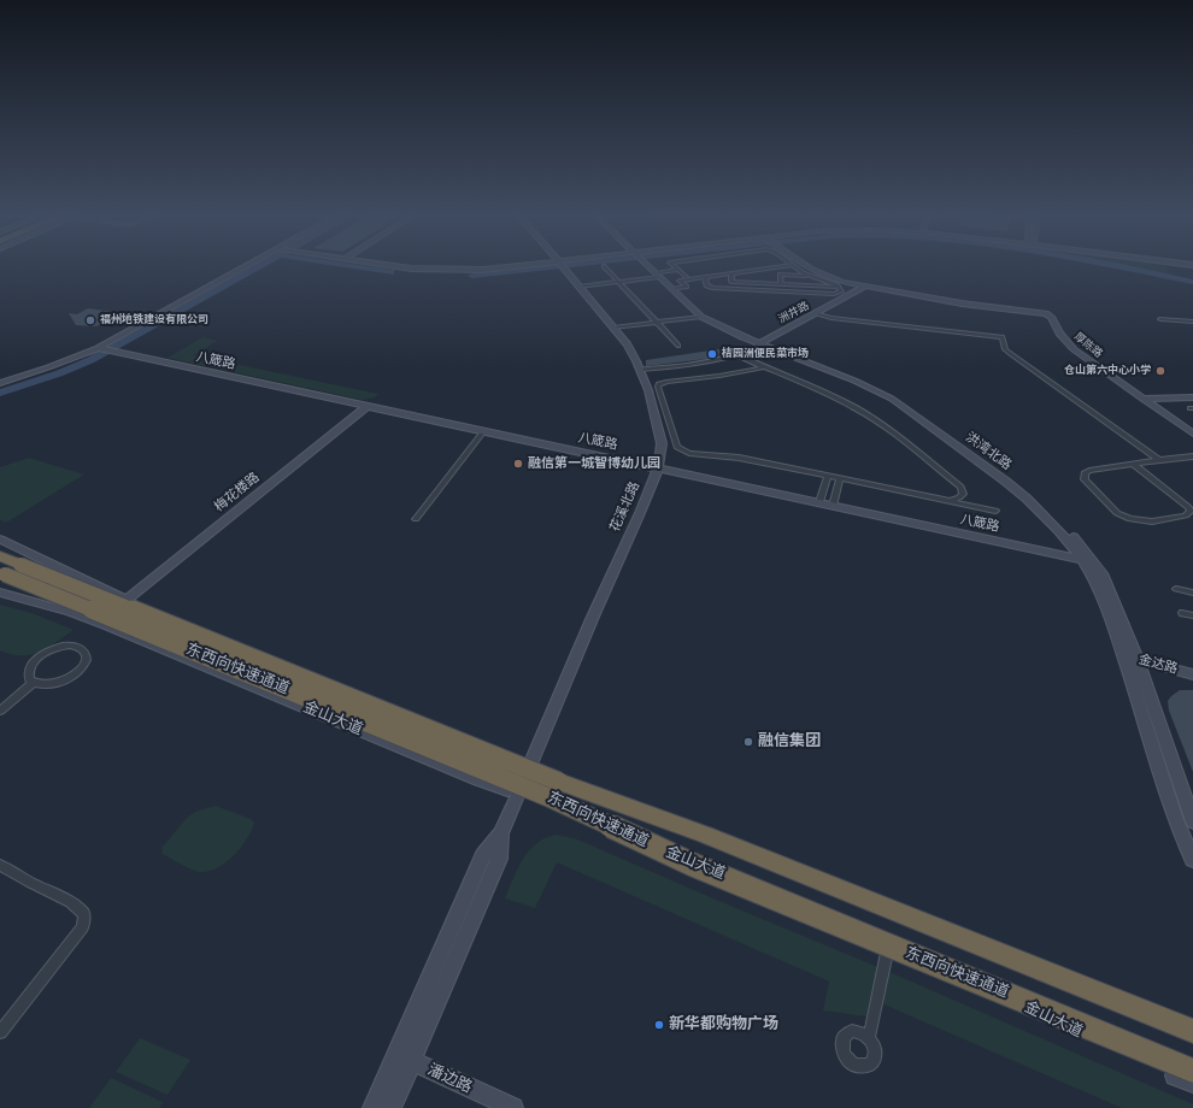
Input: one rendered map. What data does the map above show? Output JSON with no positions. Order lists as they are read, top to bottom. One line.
{"streets":{"highway":["东西向快速通道"],"main road":["洲井路","厚陈路","八箴路","洪湾北路","梅花楼路","花溪北路","金达路","金山大道","潘边路"]},"crossings":[["洲井路","厚陈路"],["洲井路","洪湾北路"],["八箴路","洪湾北路"],["八箴路","梅花楼路"],["八箴路","花溪北路"],["洪湾北路","金达路"],["花溪北路","金山大道"]],"places":["福州地铁建设有限公司","桔园洲便民菜市场","仓山第六中心小学","融信第一城智博幼儿园","融信集团","新华都购物广场"]}
